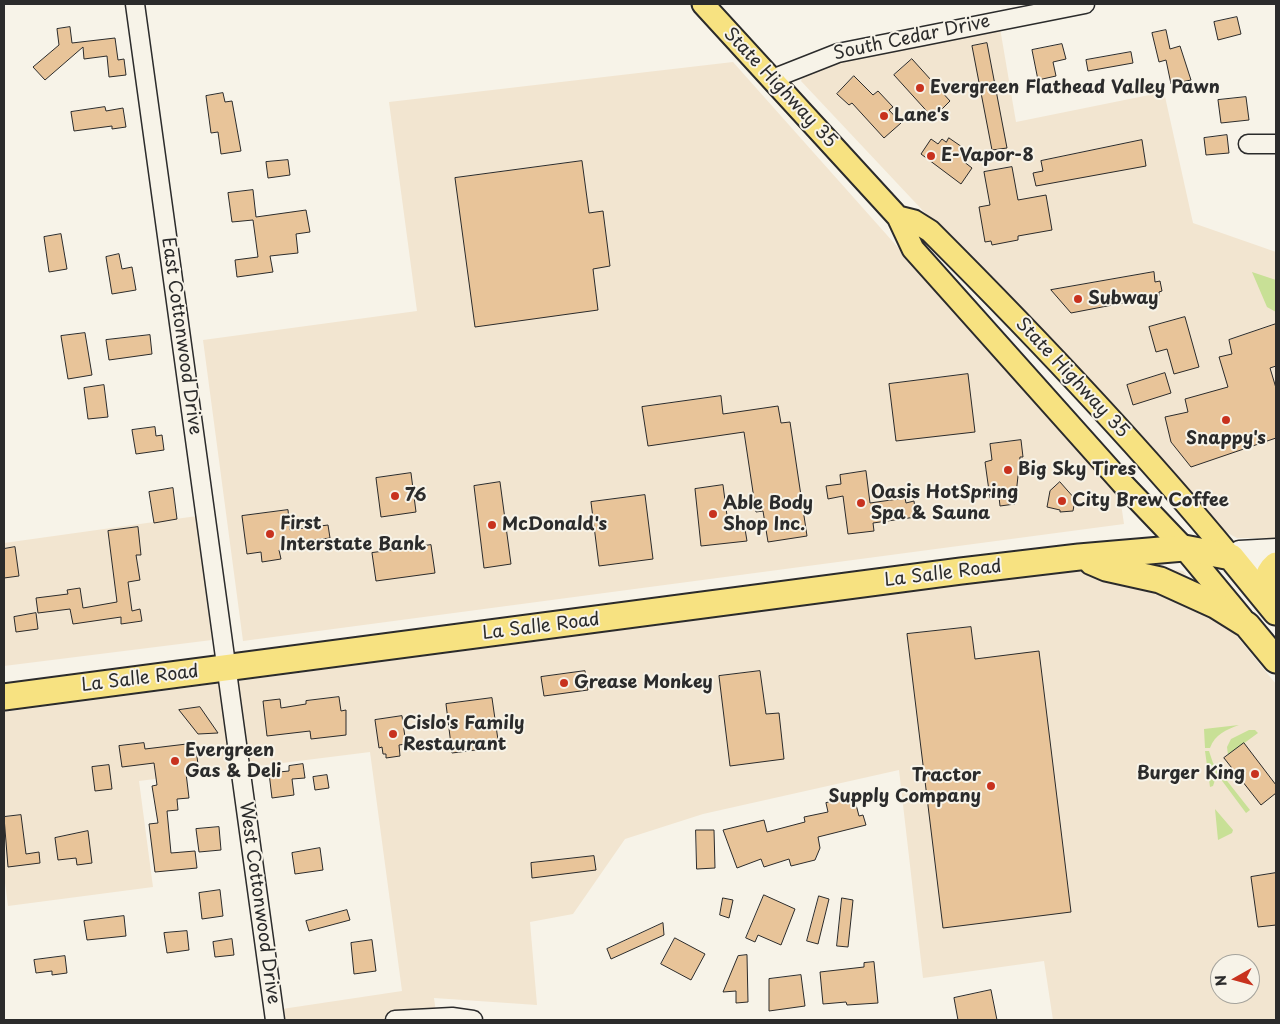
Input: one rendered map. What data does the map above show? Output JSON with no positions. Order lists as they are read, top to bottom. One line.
{"streets":{"highway":["La Salle Road"],"main road":["State Highway 35"],"street":["South Cedar Drive","East Cottonwood Drive","West Cottonwood Drive"]},"crossings":[["South Cedar Drive","State Highway 35"],["State Highway 35","La Salle Road"],["East Cottonwood Drive","La Salle Road"],["East Cottonwood Drive","West Cottonwood Drive"],["La Salle Road","West Cottonwood Drive"]],"places":["Evergreen Flathead Valley Pawn","Lane's","E-Vapor-8","Subway","Snappy's","Big Sky Tires","76","City Brew Coffee","Oasis HotSpring Spa & Sauna","Able Body Shop Inc.","McDonald's","First Interstate Bank","Grease Monkey","Cislo's Family Restaurant","Evergreen Gas & Deli","Burger King","Tractor Supply Company"],"north":"left"}
